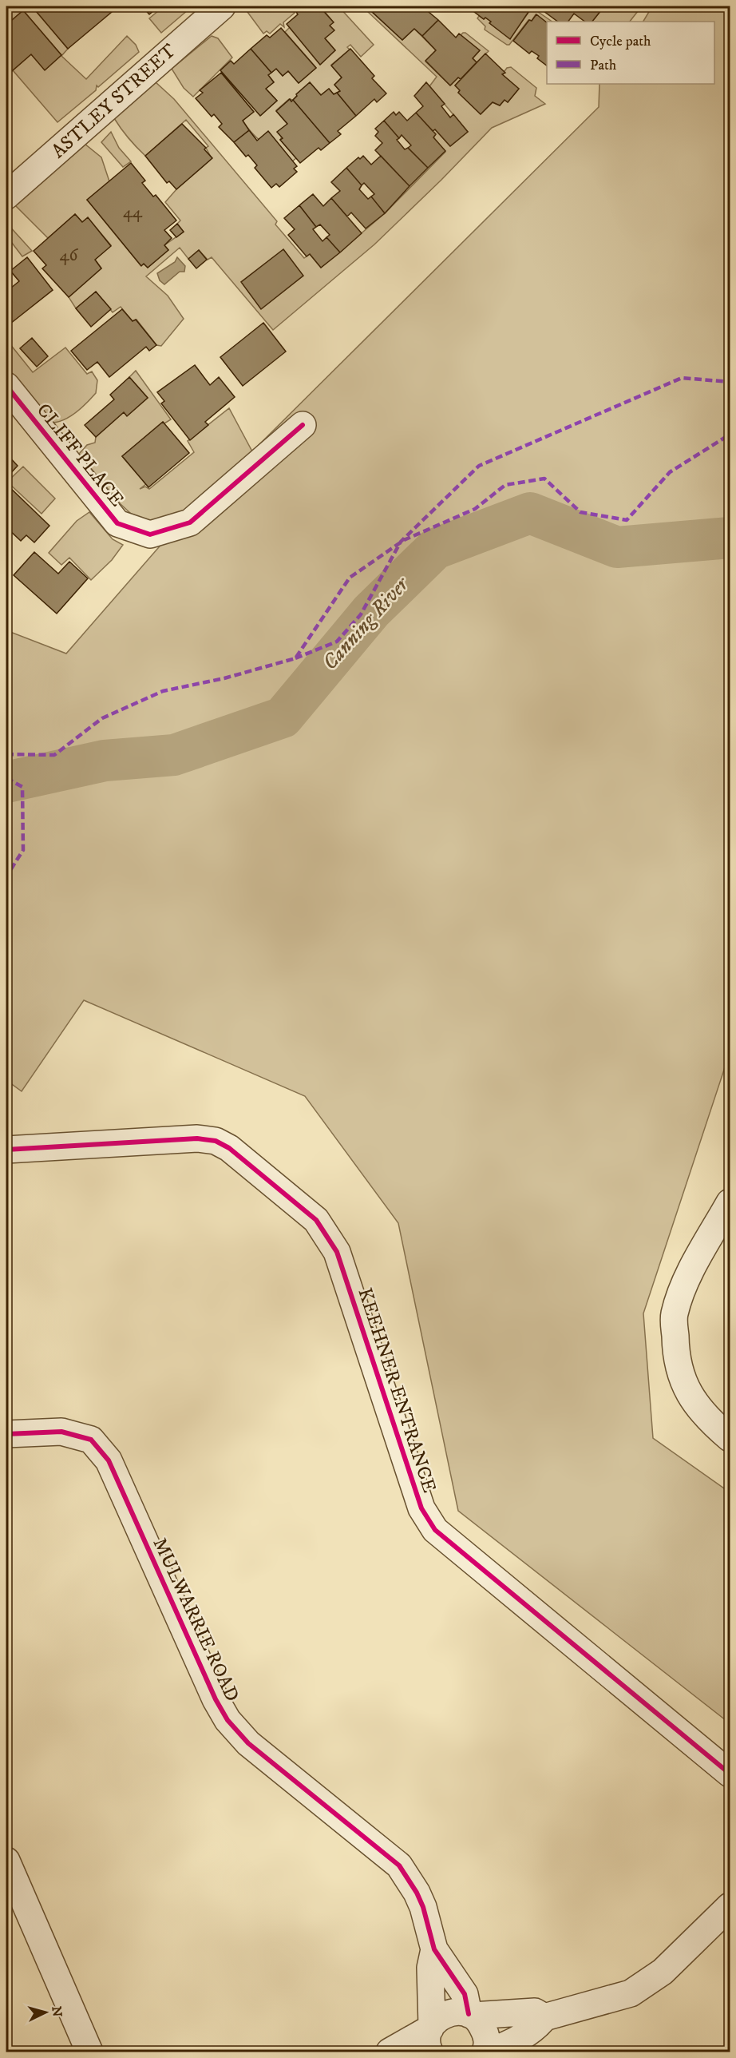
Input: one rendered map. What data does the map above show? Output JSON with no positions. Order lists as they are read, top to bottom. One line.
{"streets":{"street":["ASTLEY STREET","CLIFF PLACE","KEEHNER ENTRANCE","MULWARRIE ROAD"]},"water":["Canning River"],"house_numbers":["44","46"],"legend":["Cycle path","Path"],"north":"right"}
